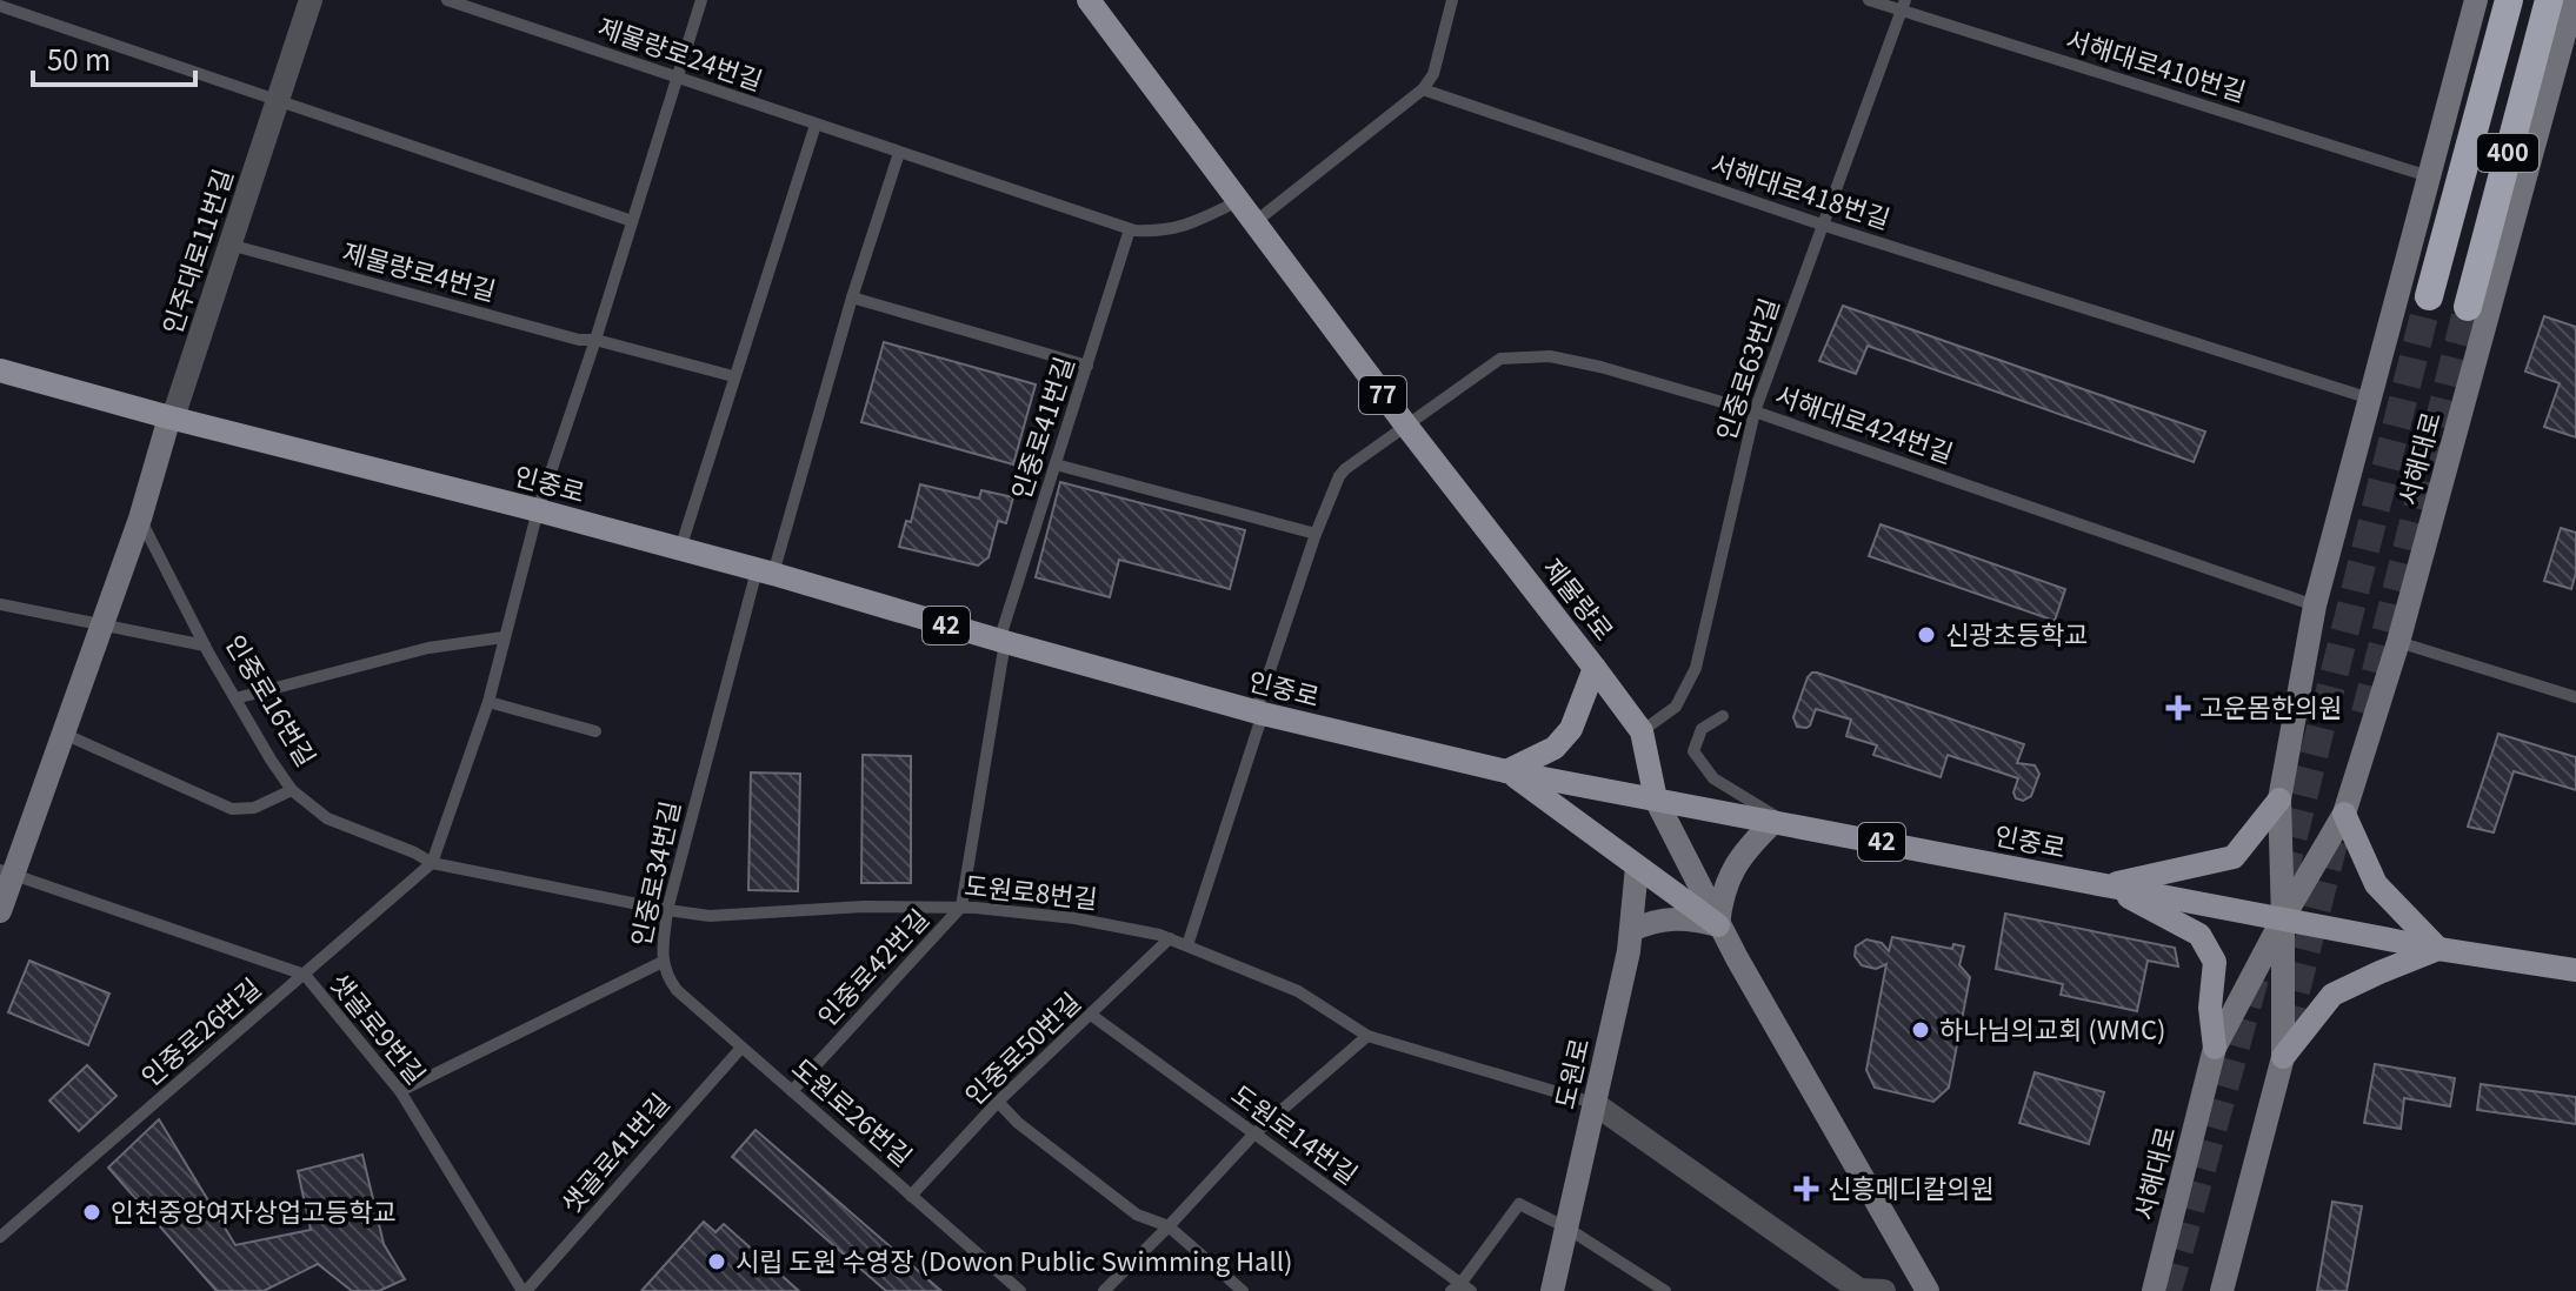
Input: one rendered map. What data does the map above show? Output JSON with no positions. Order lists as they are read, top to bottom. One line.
{"streets":{"highway":["400"],"main road":["77","서해대로","인중로","제물량로","42","도원로"],"street":["인주대로11번길"],"lane":["제물량로24번길","서해대로410번길","서해대로418번길","제물량로4번길","인중로63번길","서해대로424번길","인중로41번길","인중로16번길","인중로34번길","도원로8번길","인중로42번길","샛골로9번길","인중로26번길","인중로50번길","도원로26번길","도원로14번길","샛골로41번길"]},"crossings":[["제물량로24번길","인중로41번길"],["제물량로24번길","제물량로"],["서해대로410번길","인중로63번길"],["서해대로410번길","서해대로"],["서해대로418번길","인중로63번길"],["서해대로418번길","서해대로"],["인주대로11번길","제물량로4번길"],["인주대로11번길","인중로"],["인중로63번길","서해대로424번길"],["인중로63번길","제물량로"],["서해대로424번길","서해대로"],["서해대로424번길","인중로"],["서해대로424번길","제물량로"],["인중로41번길","인중로"],["인중로41번길","인중로42번길"],["서해대로","인중로"],["인중로","제물량로"],["인중로","인중로34번길"],["인중로","인중로42번길"],["인중로","인중로26번길"],["인중로34번길","도원로8번길"],["인중로34번길","샛골로9번길"],["인중로34번길","도원로26번길"],["도원로8번길","인중로42번길"],["도원로8번길","인중로26번길"],["도원로8번길","인중로50번길"],["도원로8번길","도원로"],["인중로42번길","도원로26번길"],["샛골로9번길","인중로26번길"],["샛골로9번길","샛골로41번길"],["인중로50번길","도원로26번길"],["인중로50번길","도원로14번길"],["도원로26번길","샛골로41번길"]],"places":{"other":["신광초등학교","하나님의교회 (WMC)","인천중앙여자상업고등학교","시립 도원 수영장 (Dowon Public Swimming Hall)"],"health":["고운몸한의원","신흥메디칼의원"]},"scale_bar":"50 m"}
